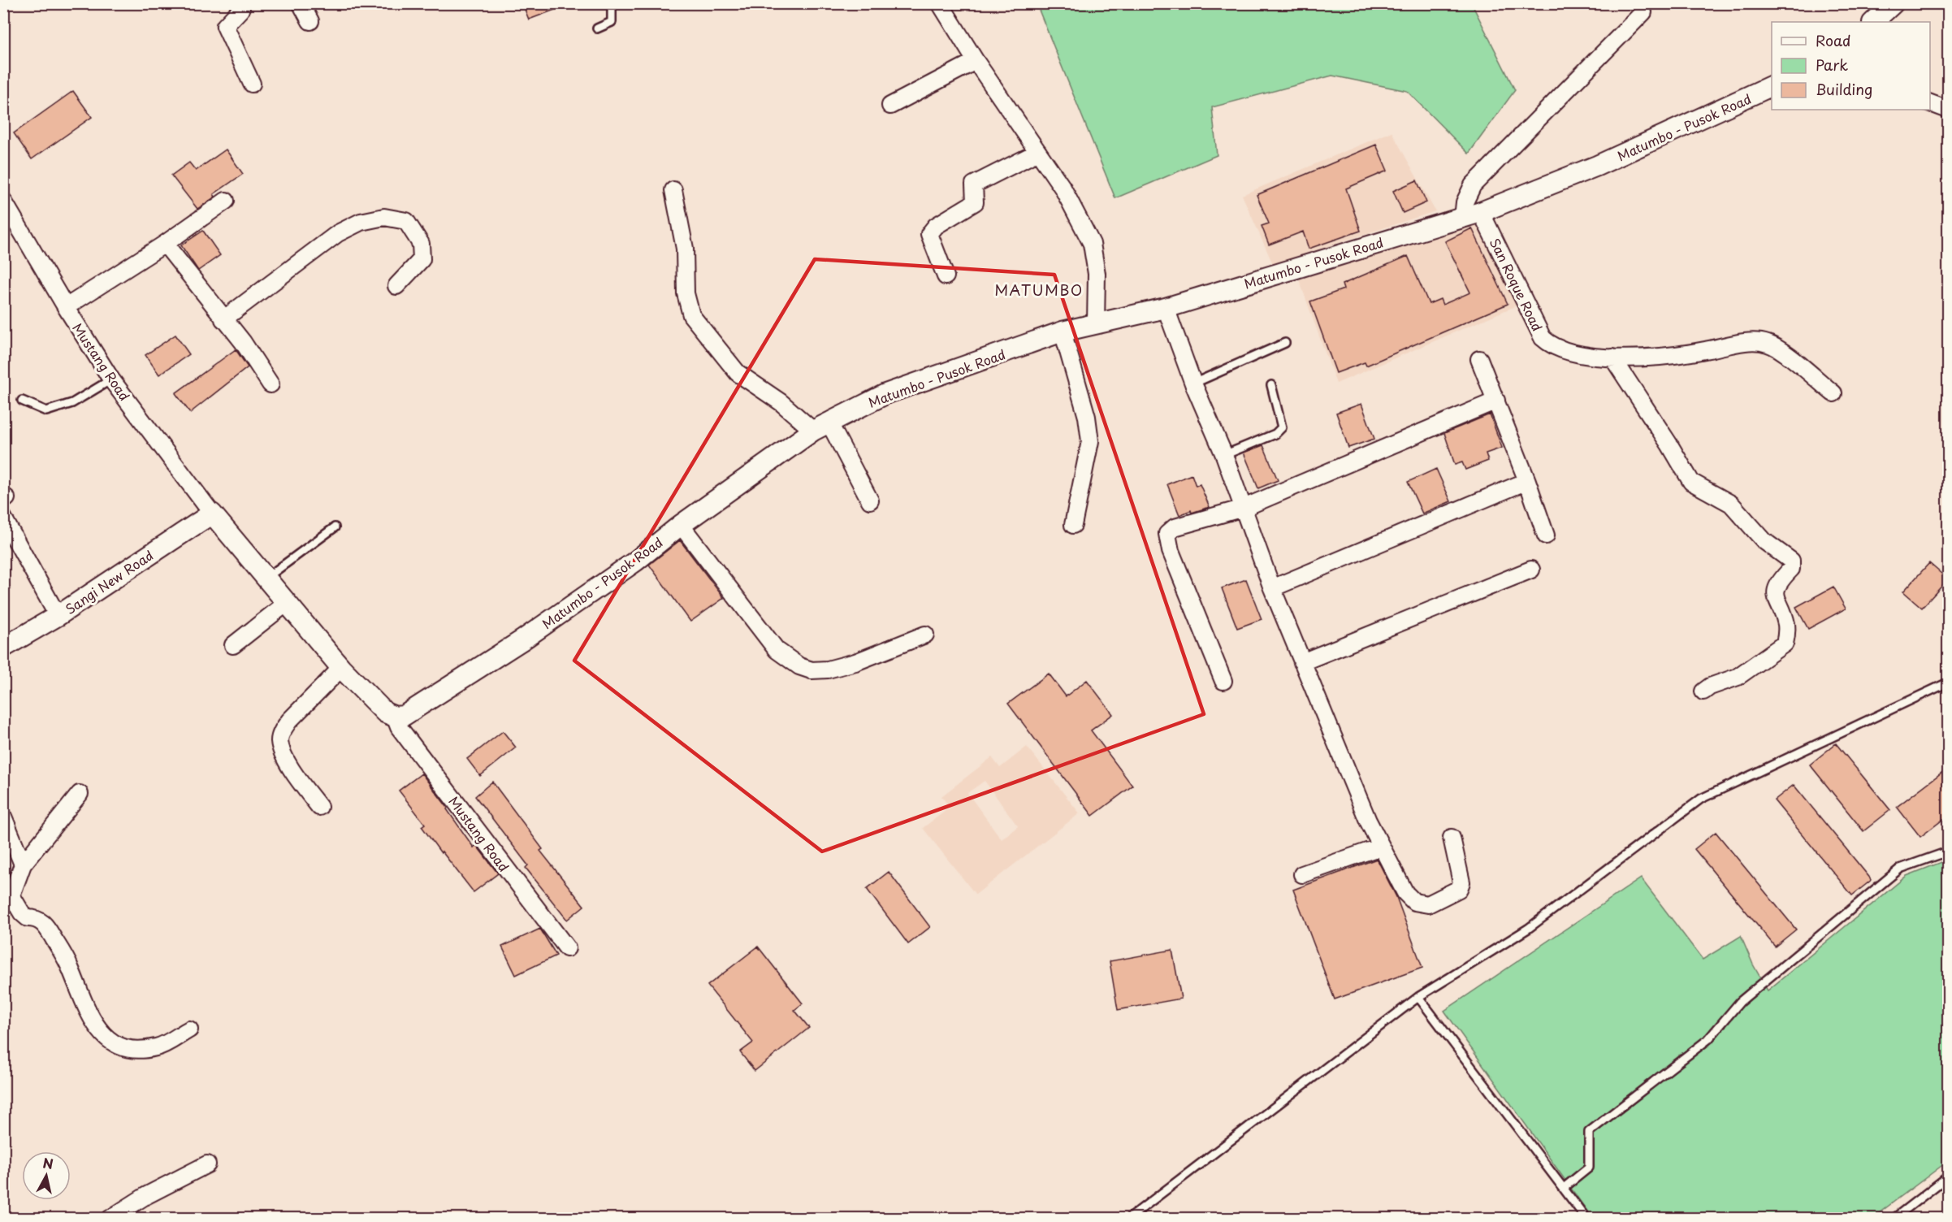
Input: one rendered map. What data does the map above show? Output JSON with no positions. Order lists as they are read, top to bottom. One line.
{"streets":{"street":["Matumbo - Pusok Road","San Roque Road","Mustang Road","Sangi New Road"]},"crossings":[["Matumbo - Pusok Road","San Roque Road"],["Matumbo - Pusok Road","Mustang Road"],["Mustang Road","Sangi New Road"]],"districts":["MATUMBO"],"legend":["Road","Park","Building"],"north":"top"}
